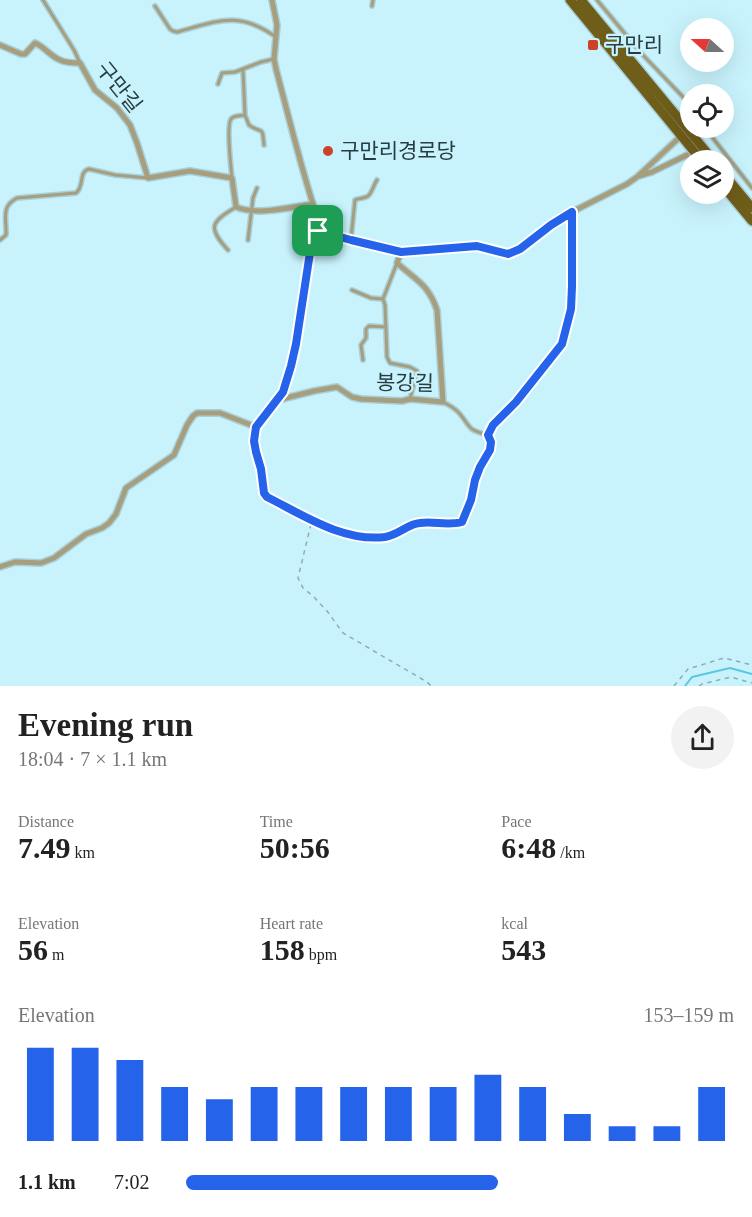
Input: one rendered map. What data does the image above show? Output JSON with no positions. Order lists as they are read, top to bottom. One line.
{"streets":{"street":["구만길","봉강길"]},"places":{"transit":["구만리"],"other":["구만리경로당"]},"north":"left","page":{"heading":["Evening run","18:04 · 7 × 1.1 km"],"stats":[["Distance","7.49 km"],["Time","50:56"],["Pace","6:48 /km"],["Elevation","56 m"],["Heart rate","158 bpm"],["kcal","543"]],"chart":["Elevation","153–159 m"],"list":[{"name":"1.1 km","note":"7:02"}]}}
